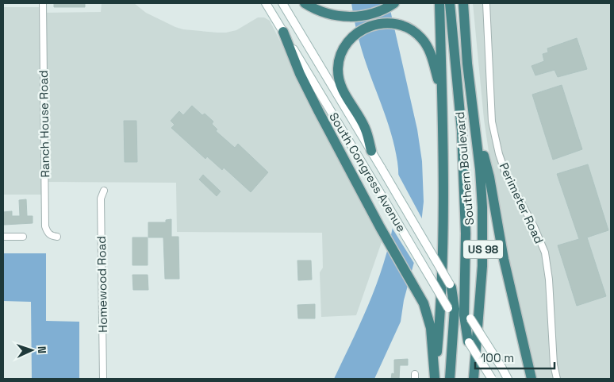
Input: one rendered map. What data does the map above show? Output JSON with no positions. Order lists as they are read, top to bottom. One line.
{"streets":{"highway":["Southern Boulevard","US 98"],"main road":["South Congress Avenue"],"street":["Ranch House Road","Perimeter Road","Homewood Road"]},"scale_bar":"100 m","north":"right"}
